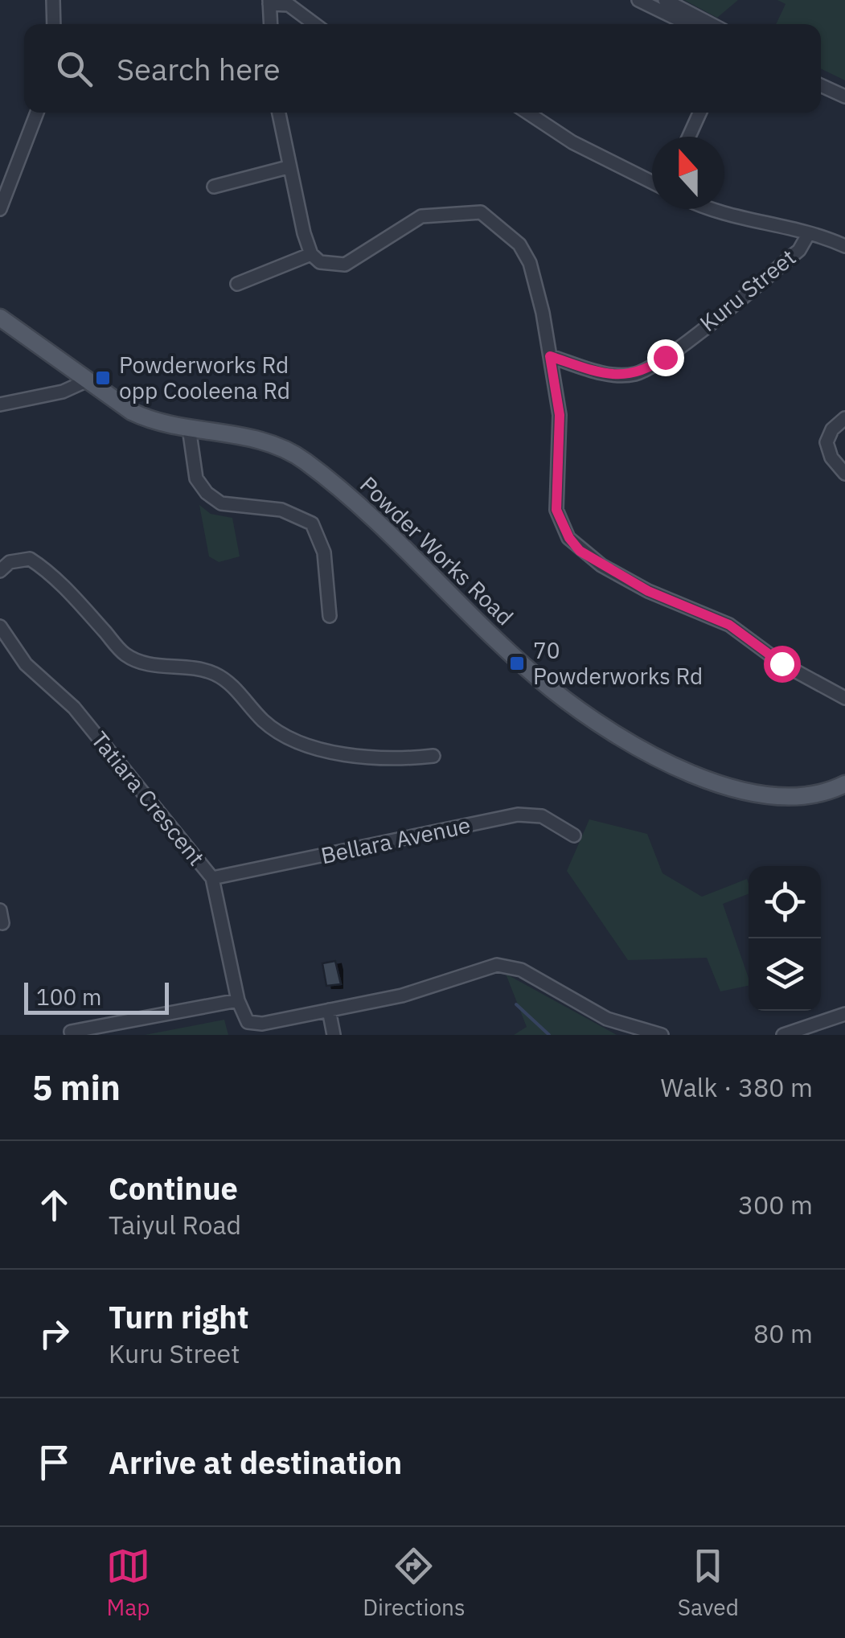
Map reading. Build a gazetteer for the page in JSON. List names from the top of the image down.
{
  "streets": {
    "main road": ["Powder Works Road"],
    "street": ["Kuru Street", "Tatiara Crescent", "Bellara Avenue"]
  },
  "crossings": [
    ["Tatiara Crescent", "Bellara Avenue"]
  ],
  "places": {
    "transit": ["Powderworks Rd opp Cooleena Rd", "70 Powderworks Rd"]
  },
  "scale_bar": "100 m",
  "north": "top",
  "page": {
    "search": "Search here",
    "scale": "100 m",
    "heading": ["5 min", "Walk · 380 m"],
    "list": [
      ["Continue", "Taiyul Road", "300 m"],
      ["Turn right", "Kuru Street", "80 m"],
      "Arrive at destination"
    ],
    "nav": ["Map", "Directions", "Saved"]
  }
}
